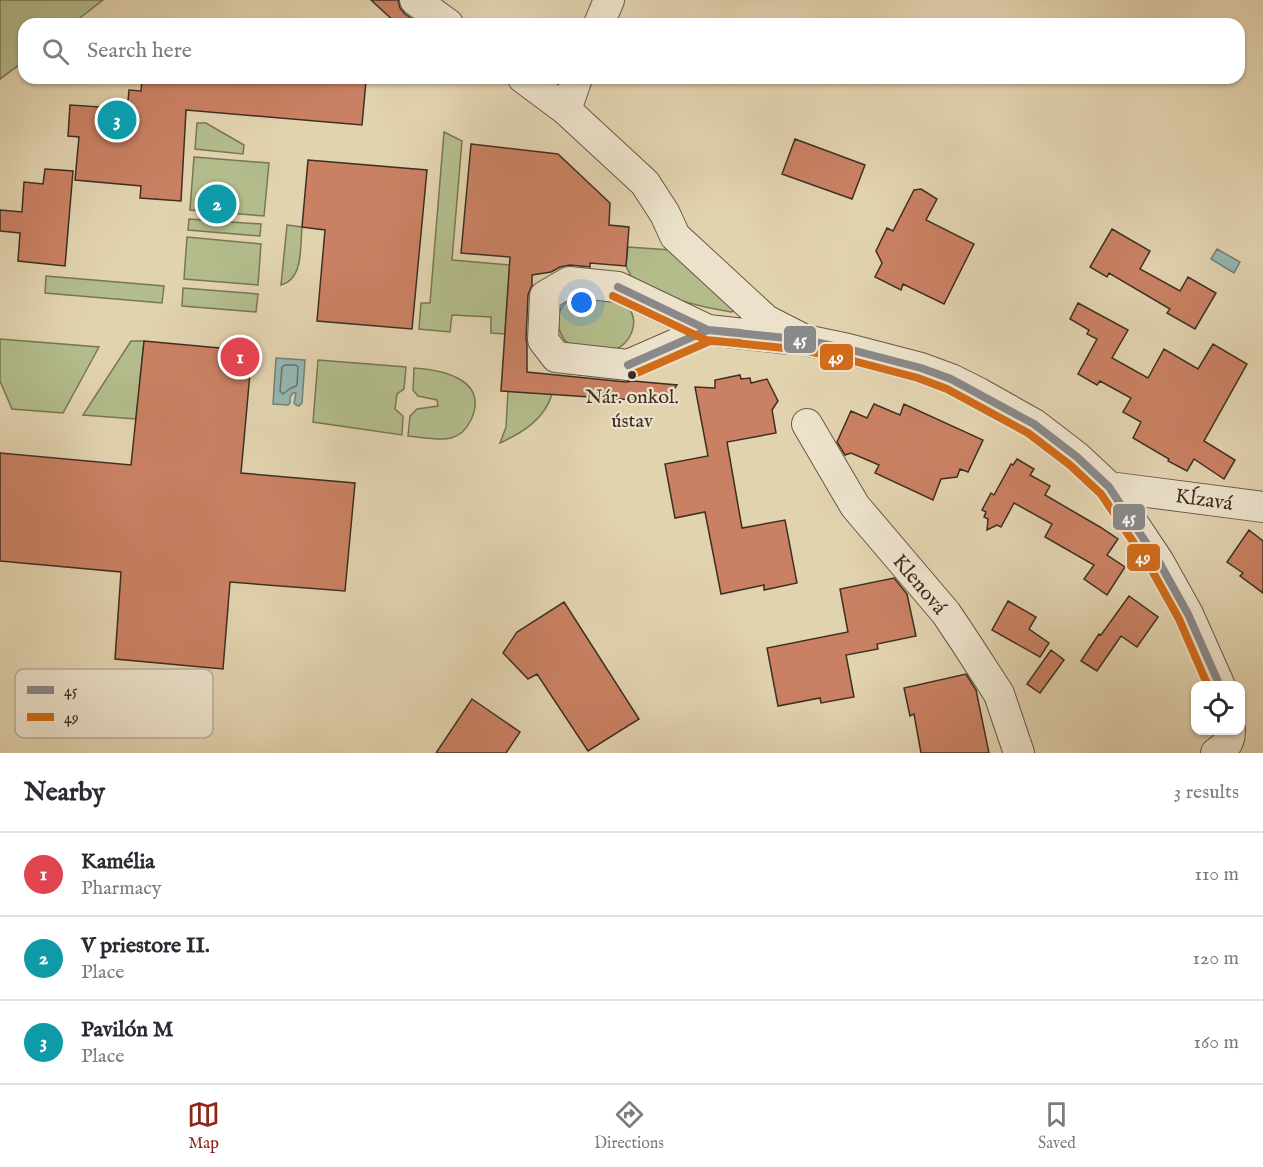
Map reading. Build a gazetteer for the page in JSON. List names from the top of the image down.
{
  "streets": {
    "street": ["Kĺzavá", "Klenová"]
  },
  "places": ["Nár. onkol. ústav"],
  "lines": ["transit line 45", "transit line 49"],
  "legend": ["45", "49"],
  "page": {
    "search": "Search here",
    "pins": ["3", "2", "1"],
    "heading": ["Nearby", "3 results"],
    "list": [
      {
        "mark": "1",
        "name": "Kamélia",
        "note": "Pharmacy",
        "value": "110 m"
      },
      {
        "mark": "2",
        "name": "V priestore II.",
        "note": "Place",
        "value": "120 m"
      },
      {
        "mark": "3",
        "name": "Pavilón M",
        "note": "Place",
        "value": "160 m"
      }
    ],
    "nav": ["Map", "Directions", "Saved"]
  }
}
